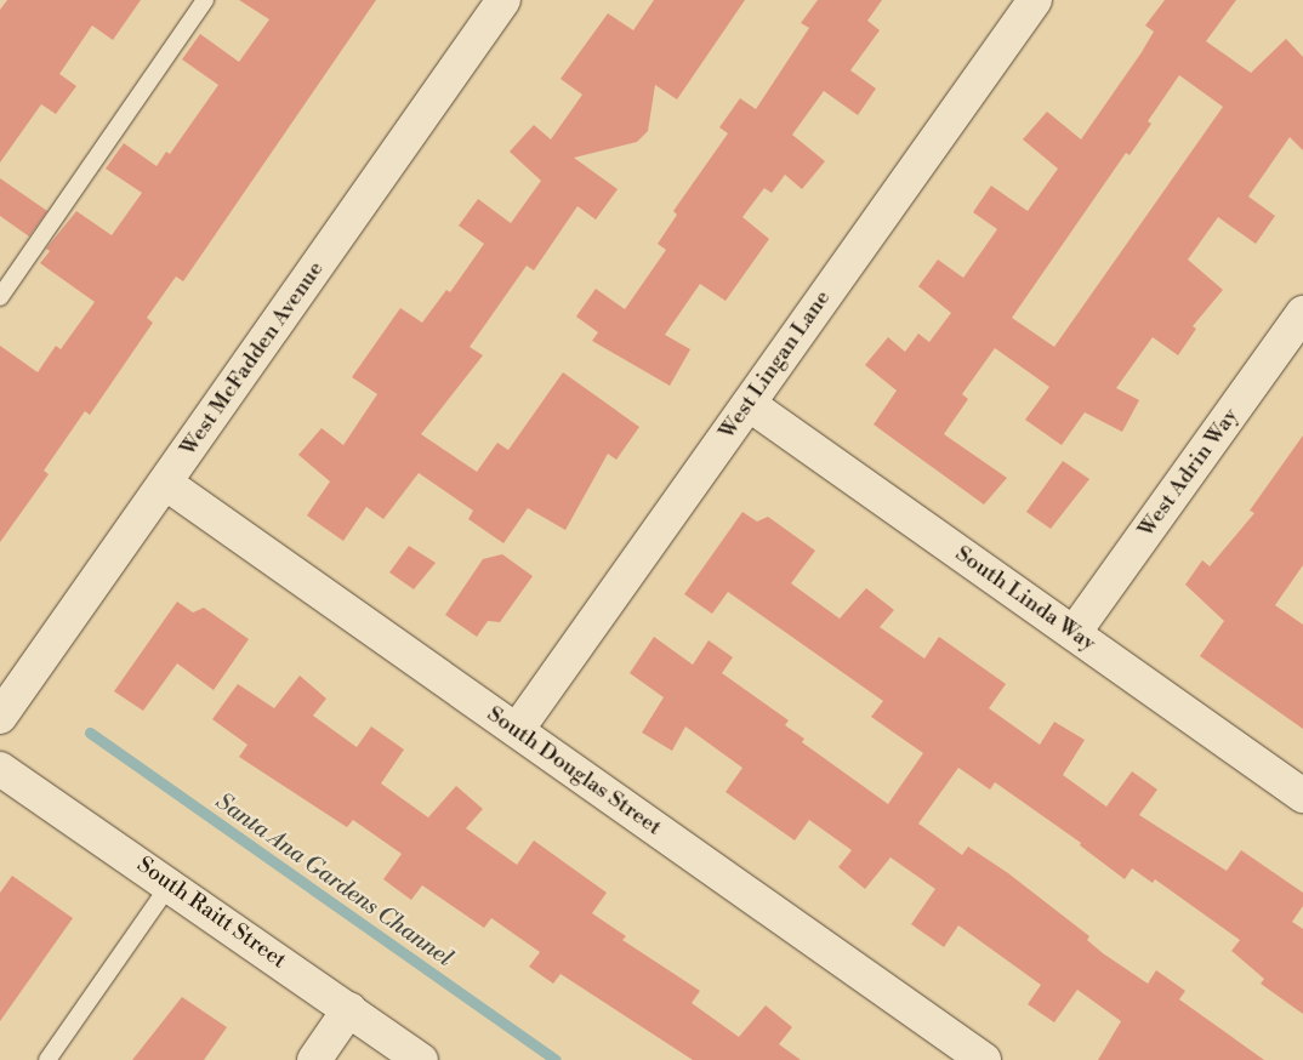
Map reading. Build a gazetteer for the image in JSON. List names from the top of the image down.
{
  "streets": {
    "street": [
      "West McFadden Avenue",
      "West Lingan Lane",
      "West Adrin Way",
      "South Linda Way",
      "South Douglas Street",
      "South Raitt Street"
    ]
  },
  "crossings": [
    ["West McFadden Avenue", "South Douglas Street"],
    ["West Lingan Lane", "South Linda Way"],
    ["West Lingan Lane", "South Douglas Street"],
    ["West Adrin Way", "South Linda Way"]
  ],
  "water": ["Santa Ana Gardens Channel"]
}
